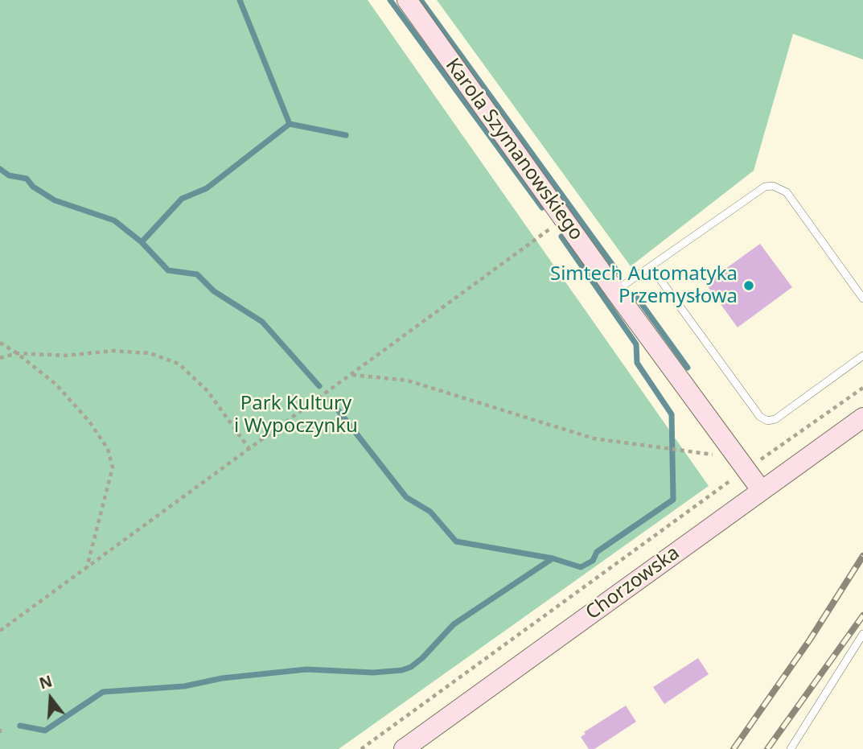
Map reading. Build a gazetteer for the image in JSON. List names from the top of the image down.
{
  "streets": {
    "street": ["Karola Szymanowskiego", "Chorzowska"]
  },
  "crossings": [
    ["Karola Szymanowskiego", "Chorzowska"]
  ],
  "parks": ["Park Kultury i Wypoczynku"],
  "places": ["Simtech Automatyka Przemysłowa"],
  "north": "top"
}
